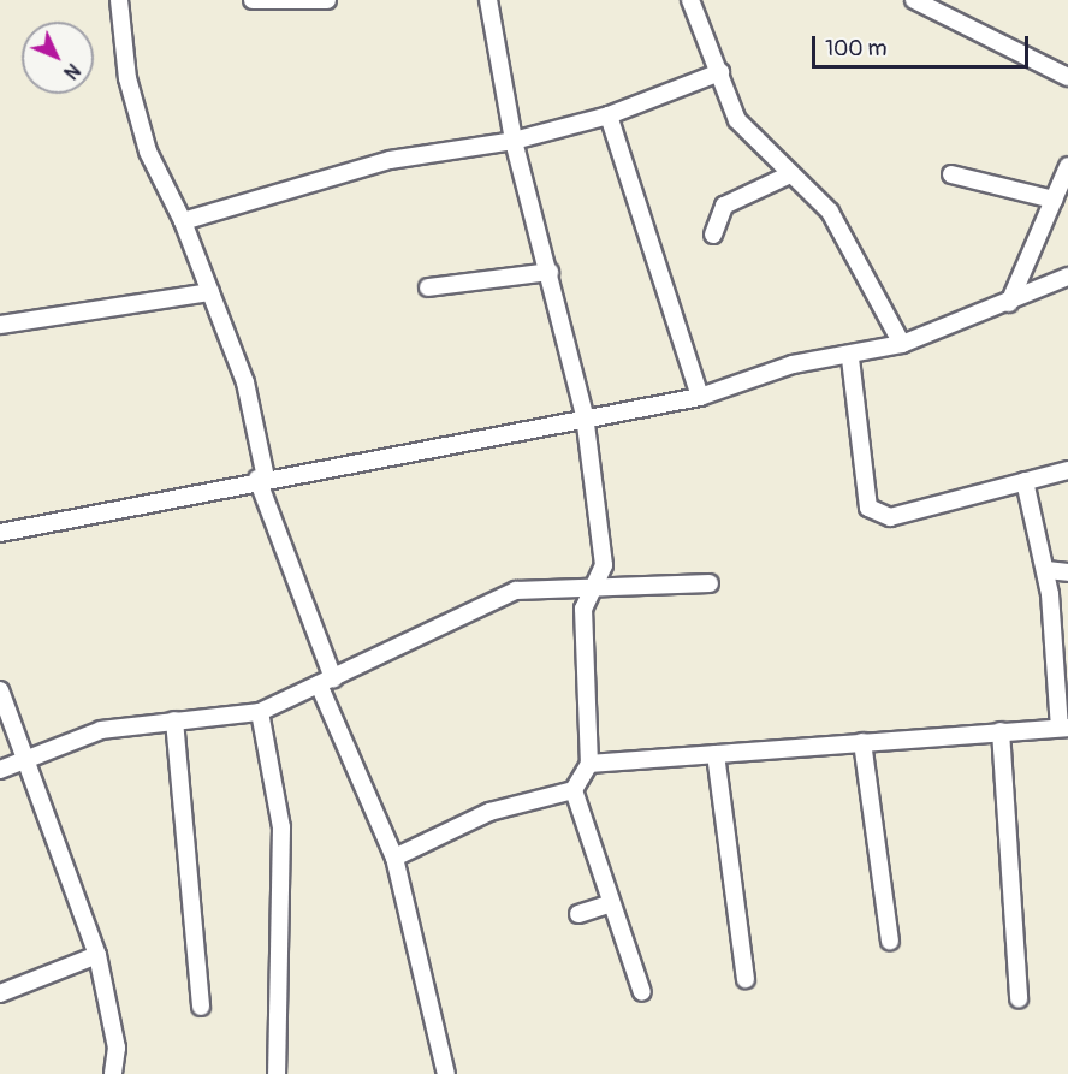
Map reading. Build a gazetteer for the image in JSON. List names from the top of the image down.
{
  "scale_bar": "100 m",
  "north": "bottom right"
}
